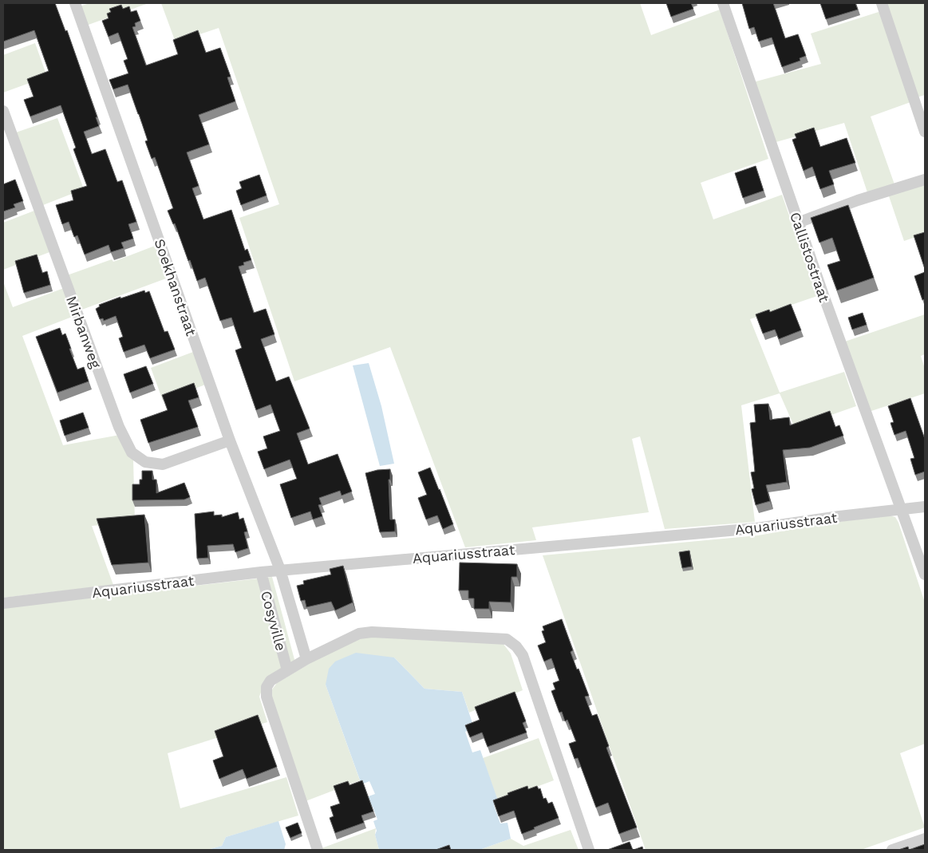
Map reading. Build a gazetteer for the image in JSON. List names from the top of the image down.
{
  "streets": {
    "street": [
      "Callistostraat",
      "Soekhanstraat",
      "Mirbanweg",
      "Aquariusstraat",
      "Cosyville"
    ]
  },
  "crossings": [
    ["Callistostraat", "Aquariusstraat"],
    ["Soekhanstraat", "Mirbanweg"],
    ["Soekhanstraat", "Aquariusstraat"],
    ["Soekhanstraat", "Cosyville"],
    ["Aquariusstraat", "Cosyville"]
  ]
}
